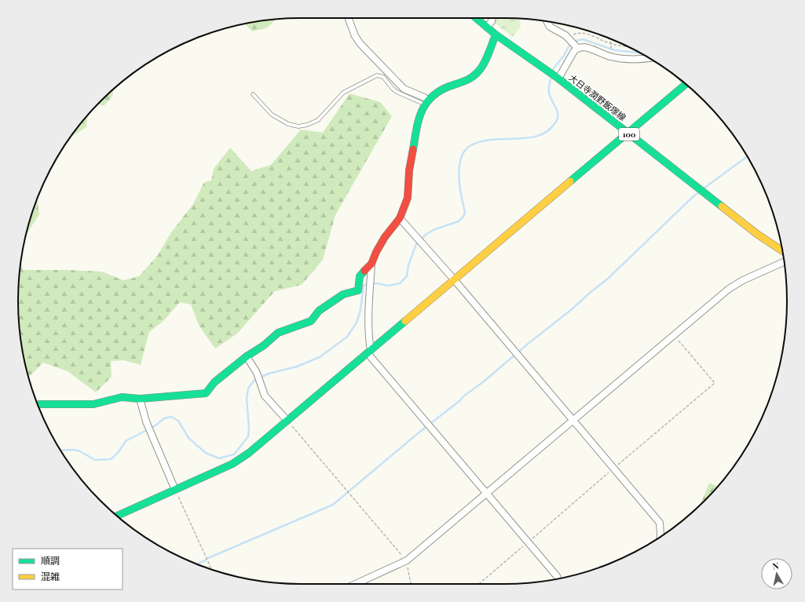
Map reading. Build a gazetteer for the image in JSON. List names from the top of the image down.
{
  "streets": {
    "street": ["大日寺潤野飯塚線", "100"]
  },
  "legend": ["順調", "混雑"],
  "north": "top"
}
